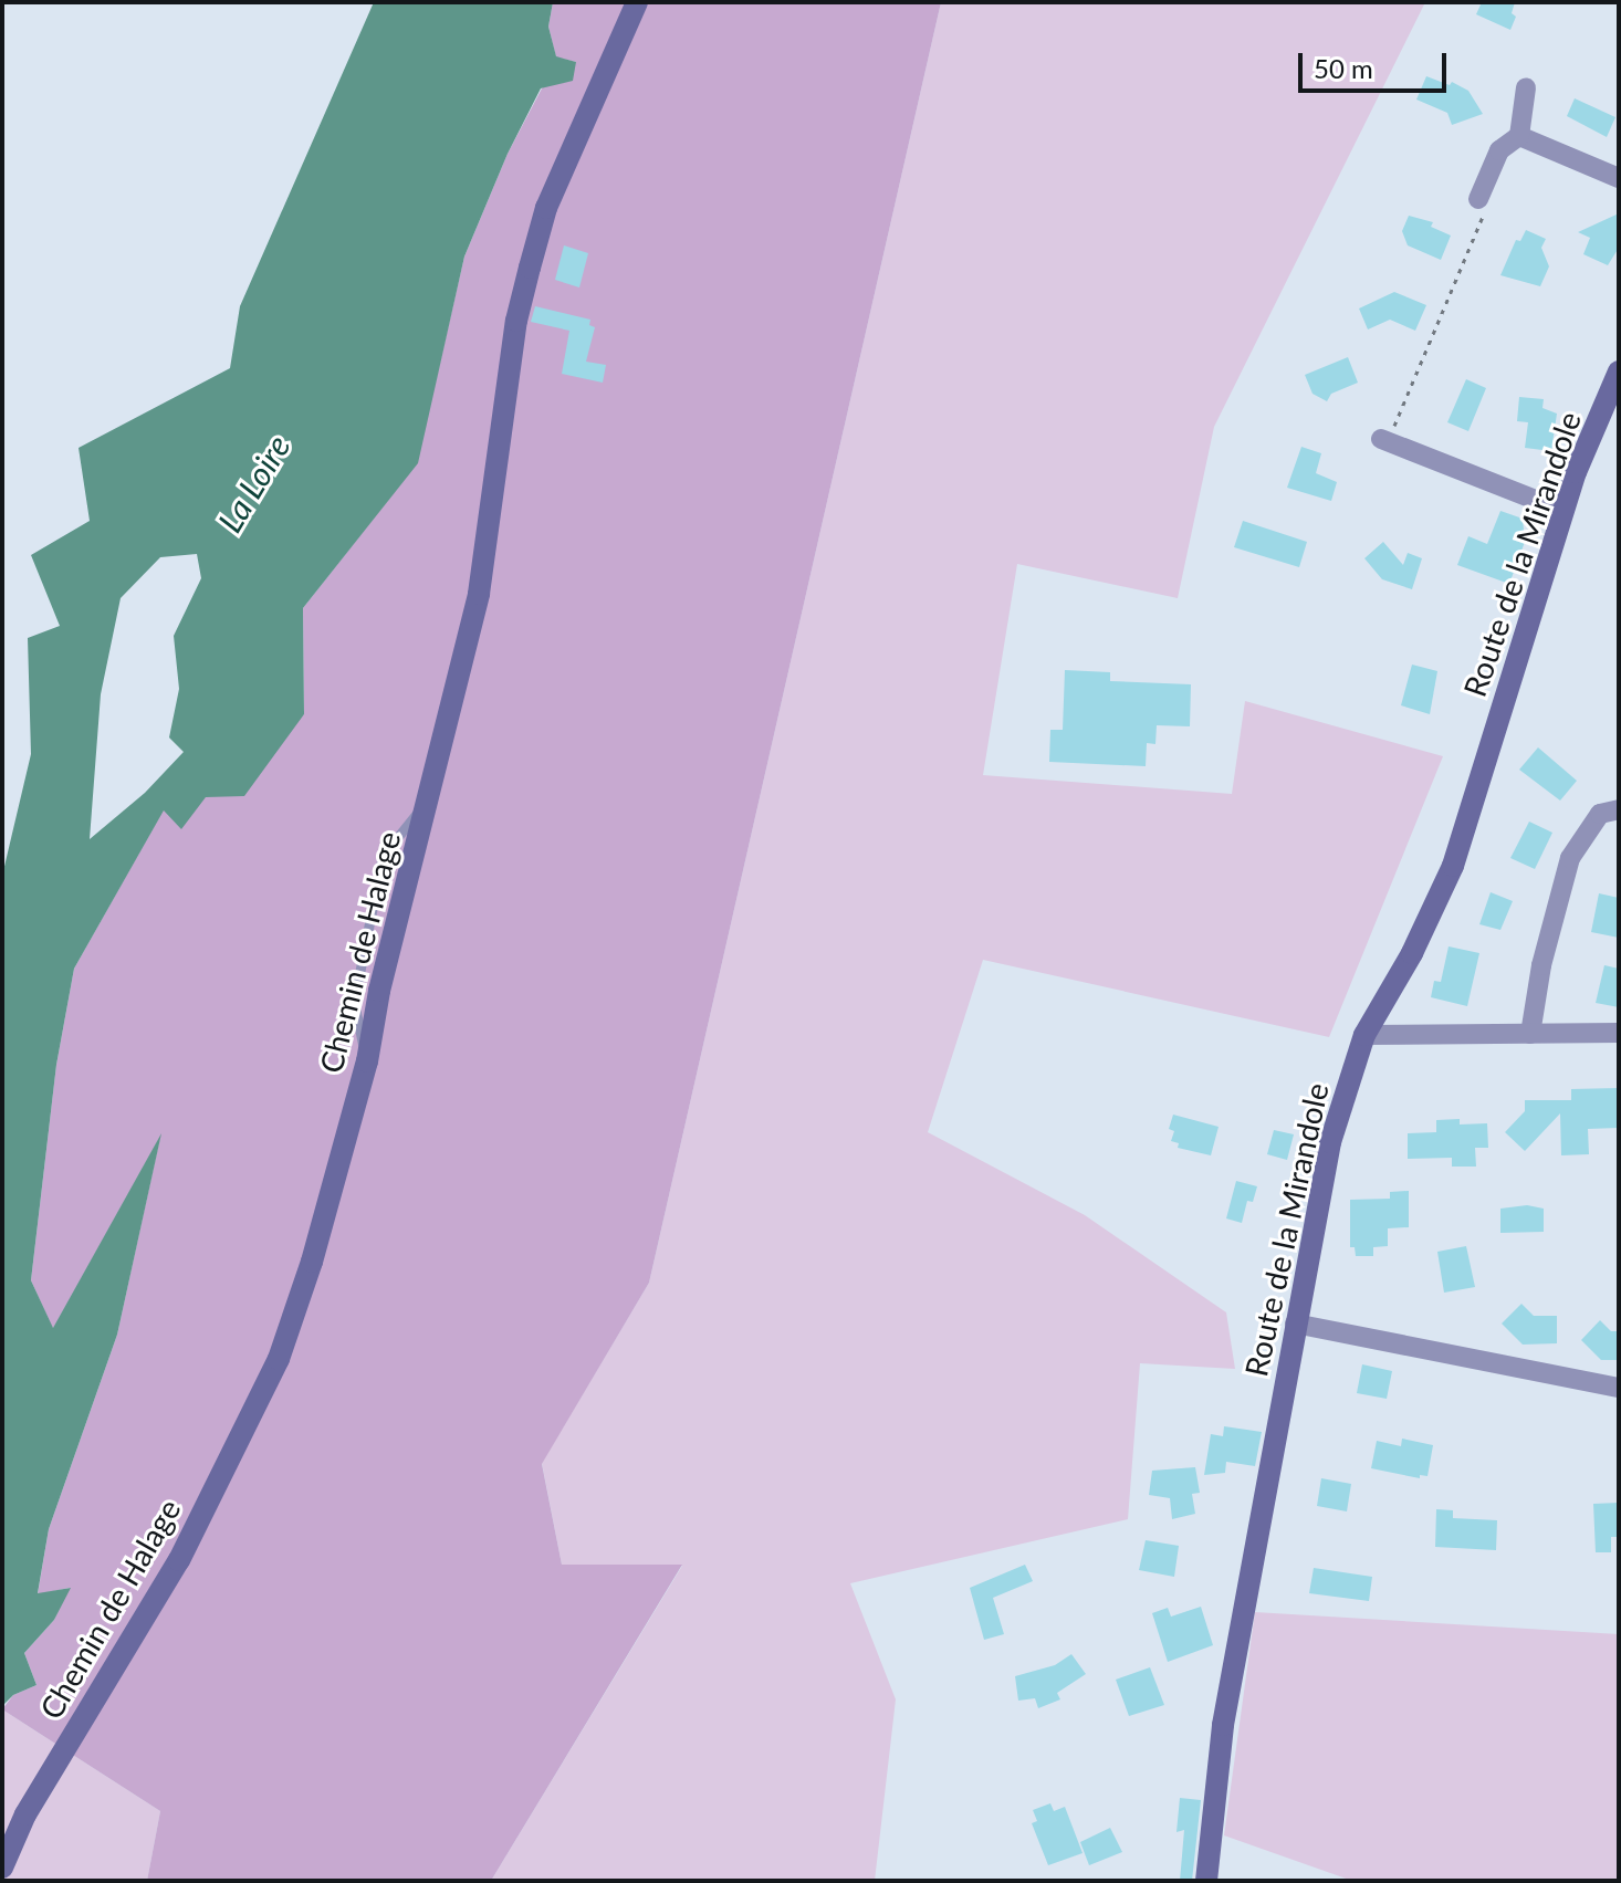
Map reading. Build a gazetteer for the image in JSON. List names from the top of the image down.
{
  "streets": {
    "main road": ["Route de la Mirandole", "Chemin de Halage"]
  },
  "water": ["La Loire"],
  "scale_bar": "50 m"
}
